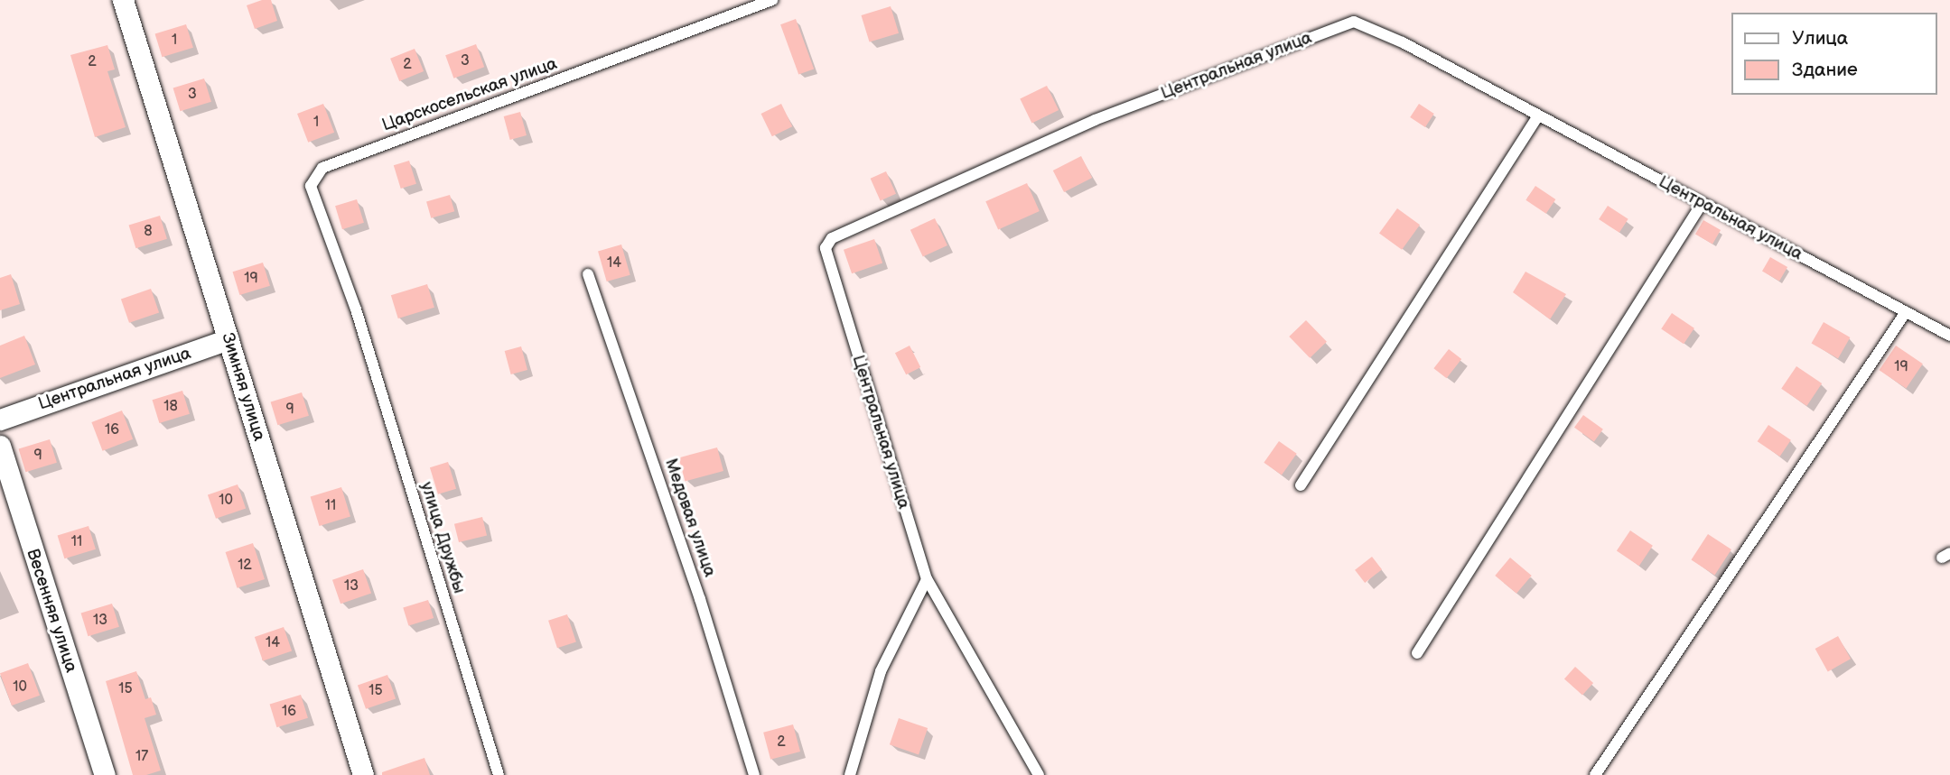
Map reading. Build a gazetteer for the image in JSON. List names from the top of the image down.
{
  "streets": {
    "street": ["Центральная улица", "Зимняя улица", "Весенняя улица"],
    "lane": ["Царскосельская улица", "Медовая улица", "улица Дружбы"]
  },
  "crossings": [
    ["Центральная улица", "Зимняя улица"],
    ["Царскосельская улица", "улица Дружбы"]
  ],
  "house_numbers": [
    "1",
    "3",
    "2",
    "2",
    "3",
    "1",
    "8",
    "14",
    "19",
    "19",
    "18",
    "9",
    "16",
    "9",
    "10",
    "11",
    "11",
    "12",
    "13",
    "13",
    "14",
    "10",
    "15",
    "15",
    "16",
    "2",
    "17"
  ],
  "legend": ["Улица", "Здание"]
}
